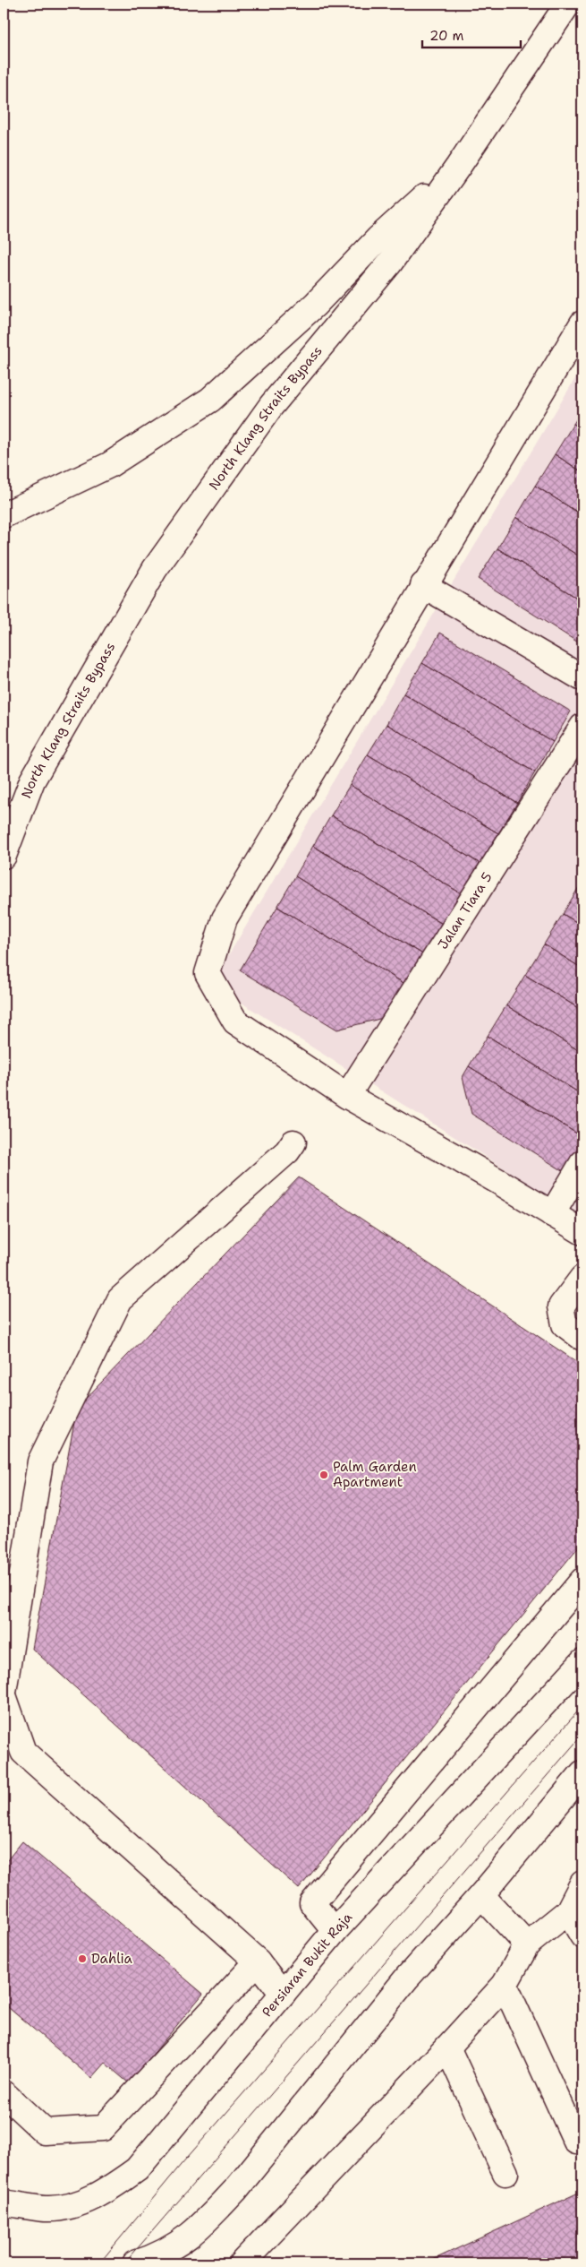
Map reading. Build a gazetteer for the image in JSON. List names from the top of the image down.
{
  "streets": {
    "main road": ["North Klang Straits Bypass", "Jalan Tiara 5", "Persiaran Bukit Raja"]
  },
  "places": ["Palm Garden Apartment", "Dahlia"],
  "scale_bar": "20 m"
}
